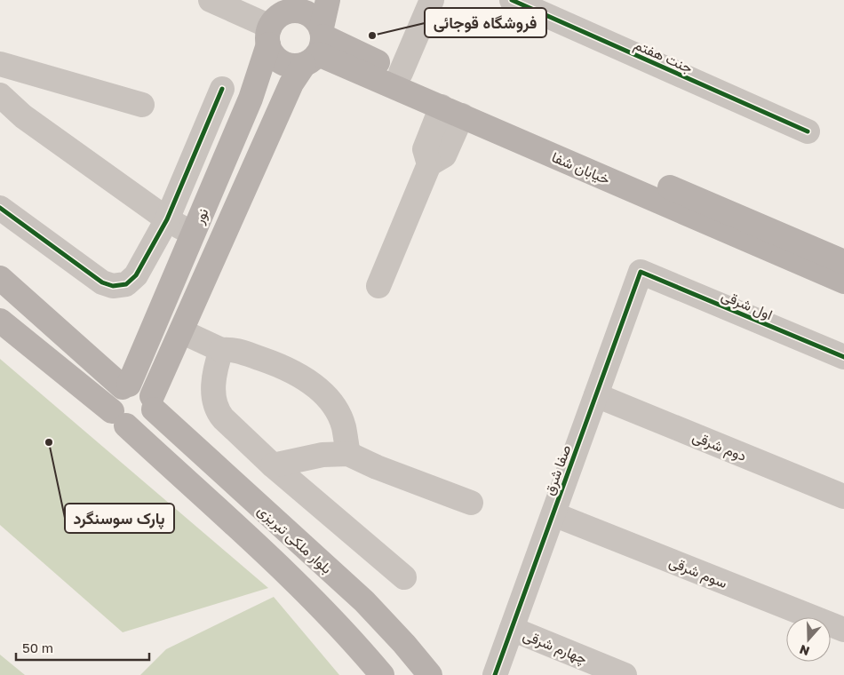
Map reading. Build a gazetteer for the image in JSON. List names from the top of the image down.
{
  "streets": {
    "main road": ["خیابان شفا", "نور", "بلوار ملکى تبریزى"],
    "street": [
      "جنت هفتم",
      "اول شرقی",
      "دوم شرقی",
      "صفا شرق",
      "سوم شرقی",
      "چهارم شرقی"
    ]
  },
  "crossings": [
    ["خیابان شفا", "نور"],
    ["نور", "بلوار ملکى تبریزى"],
    ["اول شرقی", "صفا شرق"],
    ["دوم شرقی", "صفا شرق"],
    ["صفا شرق", "سوم شرقی"],
    ["صفا شرق", "چهارم شرقی"]
  ],
  "places": ["فروشگاه قوجائی", "پارک سوسنگرد"],
  "scale_bar": "50 m",
  "north": "bottom"
}
